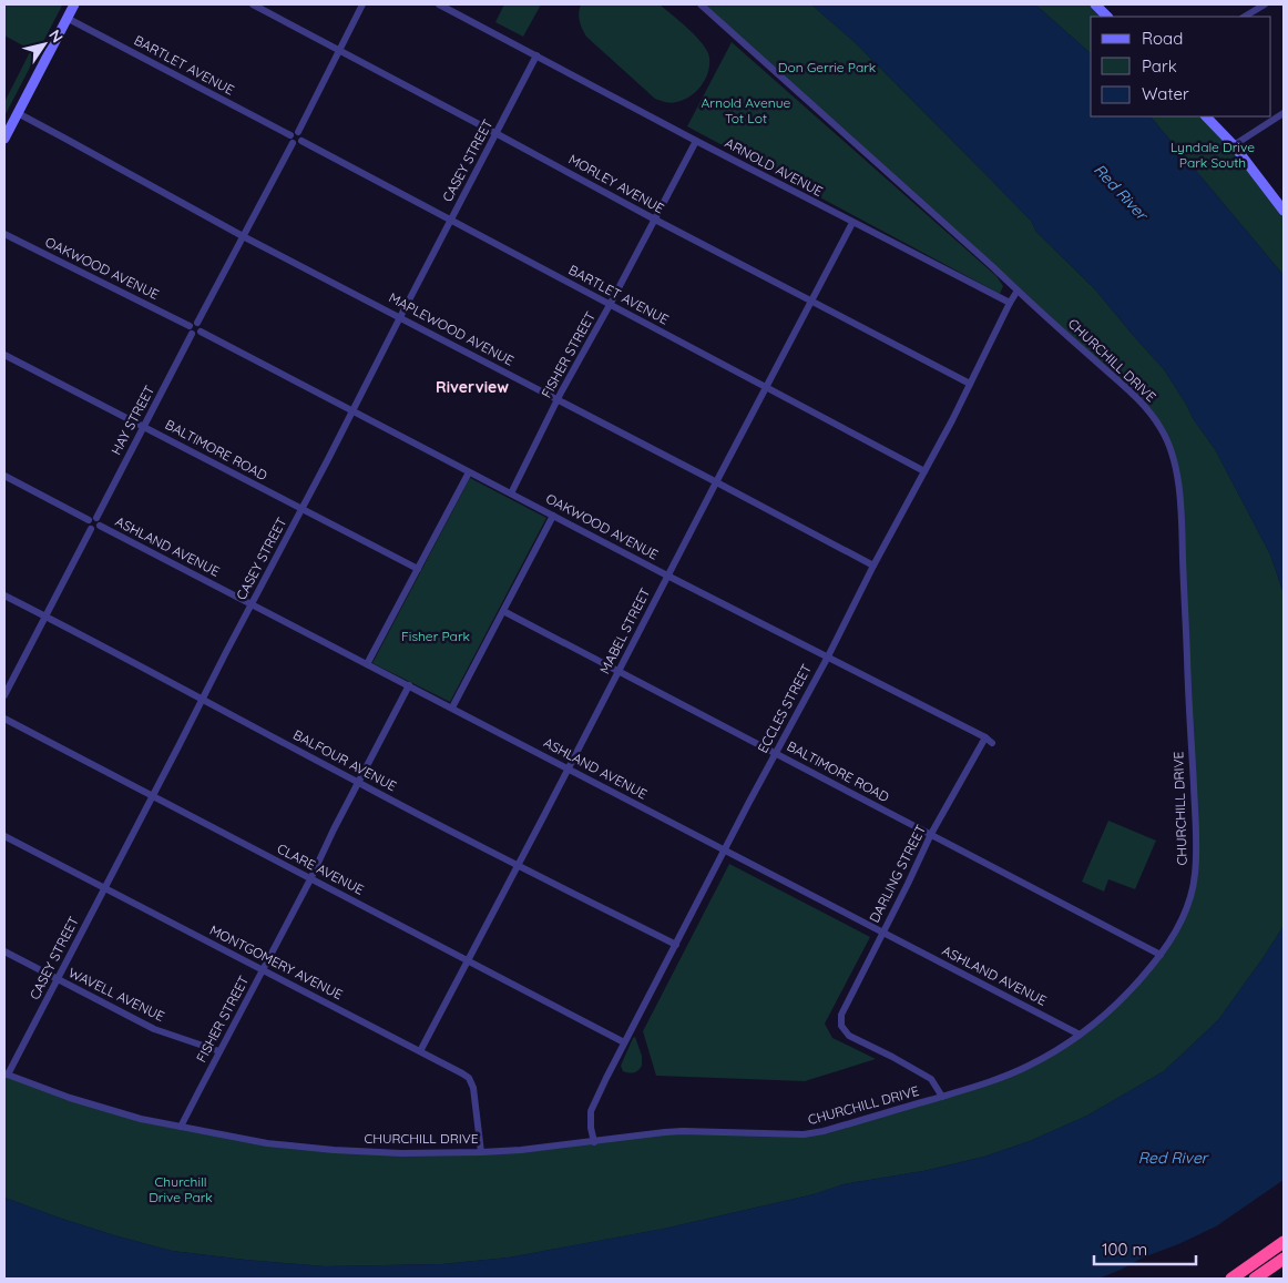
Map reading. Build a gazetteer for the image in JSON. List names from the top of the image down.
{
  "streets": {
    "street": [
      "BARTLET AVENUE",
      "CASEY STREET",
      "ARNOLD AVENUE",
      "MORLEY AVENUE",
      "OAKWOOD AVENUE",
      "MAPLEWOOD AVENUE",
      "FISHER STREET",
      "CHURCHILL DRIVE",
      "HAY STREET",
      "BALTIMORE ROAD",
      "ASHLAND AVENUE",
      "MABEL STREET",
      "ECCLES STREET",
      "BALFOUR AVENUE",
      "CLARE AVENUE",
      "DARLING STREET",
      "MONTGOMERY AVENUE",
      "WAVELL AVENUE"
    ]
  },
  "crossings": [
    ["BARTLET AVENUE", "CASEY STREET"],
    ["BARTLET AVENUE", "FISHER STREET"],
    ["BARTLET AVENUE", "MABEL STREET"],
    ["BARTLET AVENUE", "ECCLES STREET"],
    ["CASEY STREET", "ARNOLD AVENUE"],
    ["CASEY STREET", "MORLEY AVENUE"],
    ["CASEY STREET", "OAKWOOD AVENUE"],
    ["CASEY STREET", "MAPLEWOOD AVENUE"],
    ["CASEY STREET", "CHURCHILL DRIVE"],
    ["CASEY STREET", "BALTIMORE ROAD"],
    ["CASEY STREET", "ASHLAND AVENUE"],
    ["CASEY STREET", "BALFOUR AVENUE"],
    ["CASEY STREET", "CLARE AVENUE"],
    ["CASEY STREET", "MONTGOMERY AVENUE"],
    ["CASEY STREET", "WAVELL AVENUE"],
    ["ARNOLD AVENUE", "FISHER STREET"],
    ["ARNOLD AVENUE", "MABEL STREET"],
    ["ARNOLD AVENUE", "ECCLES STREET"],
    ["MORLEY AVENUE", "FISHER STREET"],
    ["MORLEY AVENUE", "MABEL STREET"],
    ["MORLEY AVENUE", "ECCLES STREET"],
    ["OAKWOOD AVENUE", "FISHER STREET"],
    ["OAKWOOD AVENUE", "HAY STREET"],
    ["OAKWOOD AVENUE", "MABEL STREET"],
    ["OAKWOOD AVENUE", "ECCLES STREET"],
    ["OAKWOOD AVENUE", "DARLING STREET"],
    ["MAPLEWOOD AVENUE", "FISHER STREET"],
    ["MAPLEWOOD AVENUE", "MABEL STREET"],
    ["MAPLEWOOD AVENUE", "ECCLES STREET"],
    ["FISHER STREET", "CHURCHILL DRIVE"],
    ["FISHER STREET", "ASHLAND AVENUE"],
    ["FISHER STREET", "BALFOUR AVENUE"],
    ["FISHER STREET", "CLARE AVENUE"],
    ["FISHER STREET", "MONTGOMERY AVENUE"],
    ["FISHER STREET", "WAVELL AVENUE"],
    ["CHURCHILL DRIVE", "BALTIMORE ROAD"],
    ["CHURCHILL DRIVE", "ASHLAND AVENUE"],
    ["CHURCHILL DRIVE", "ECCLES STREET"],
    ["CHURCHILL DRIVE", "DARLING STREET"],
    ["CHURCHILL DRIVE", "MONTGOMERY AVENUE"],
    ["HAY STREET", "BALTIMORE ROAD"],
    ["HAY STREET", "ASHLAND AVENUE"],
    ["BALTIMORE ROAD", "MABEL STREET"],
    ["BALTIMORE ROAD", "ECCLES STREET"],
    ["BALTIMORE ROAD", "DARLING STREET"],
    ["ASHLAND AVENUE", "MABEL STREET"],
    ["ASHLAND AVENUE", "ECCLES STREET"],
    ["ASHLAND AVENUE", "DARLING STREET"],
    ["MABEL STREET", "BALFOUR AVENUE"],
    ["MABEL STREET", "CLARE AVENUE"],
    ["MABEL STREET", "MONTGOMERY AVENUE"],
    ["ECCLES STREET", "BALFOUR AVENUE"],
    ["ECCLES STREET", "CLARE AVENUE"]
  ],
  "districts": ["Riverview"],
  "water": ["Red River"],
  "parks": [
    "Don Gerrie Park",
    "Arnold Avenue Tot Lot",
    "Lyndale Drive Park South",
    "Fisher Park",
    "Churchill Drive Park"
  ],
  "legend": ["Road", "Park", "Water"],
  "scale_bar": "100 m",
  "north": "top right"
}
